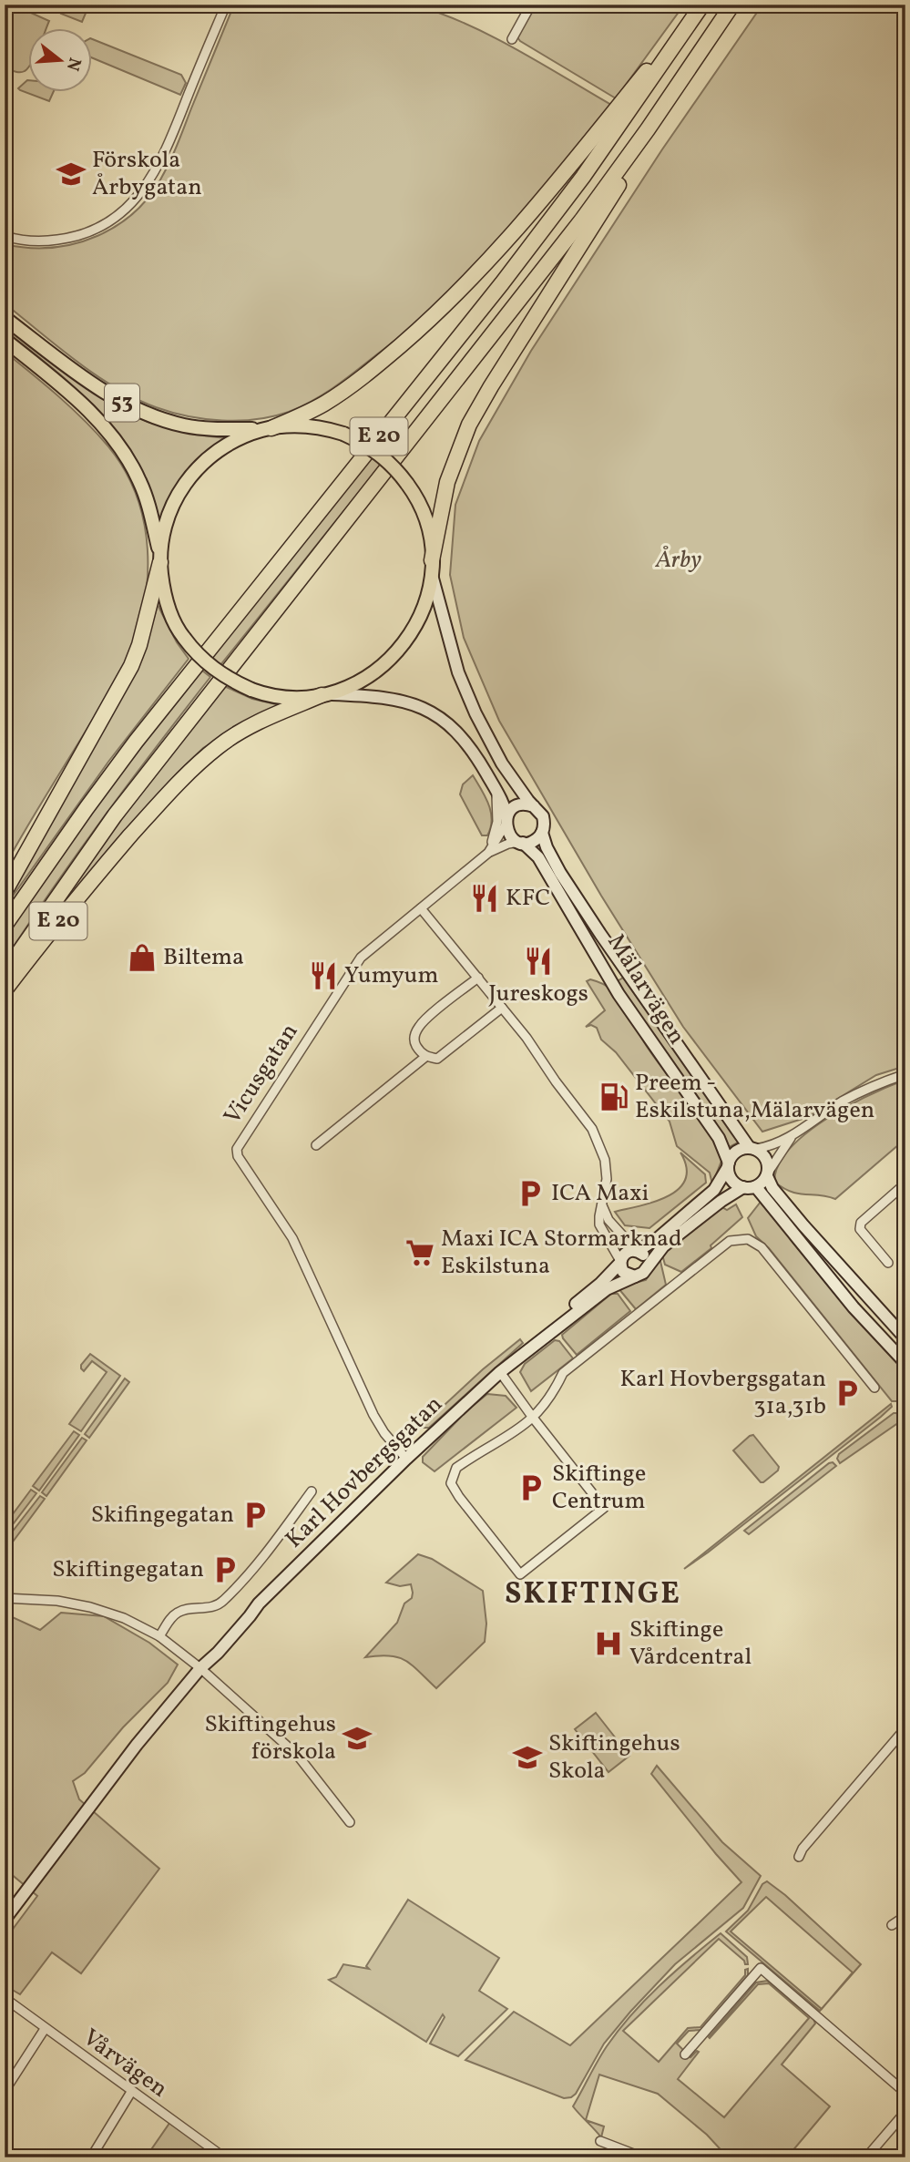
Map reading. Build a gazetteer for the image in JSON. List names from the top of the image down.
{
  "streets": {
    "highway": ["E 20"],
    "main road": ["53", "Mälarvägen", "Karl Hovbergsgatan"],
    "street": ["Vicusgatan", "Vårvägen"]
  },
  "crossings": [
    ["53", "E 20"],
    ["Mälarvägen", "Vicusgatan"],
    ["Vicusgatan", "Karl Hovbergsgatan"]
  ],
  "districts": ["SKIFTINGE"],
  "parks": ["Årby"],
  "places": {
    "school or university": ["Förskola Årbygatan", "Skiftingehus förskola", "Skiftingehus Skola"],
    "restaurant": ["KFC", "Jureskogs", "Yumyum"],
    "shop": ["Biltema"],
    "fuel station": ["Preem - Eskilstuna,Mälarvägen"],
    "parking": [
      "ICA Maxi",
      "Karl Hovbergsgatan 31a,31b",
      "Skiftinge Centrum",
      "Skifingegatan",
      "Skiftingegatan"
    ],
    "supermarket": ["Maxi ICA Stormarknad Eskilstuna"],
    "hospital": ["Skiftinge Vårdcentral"]
  },
  "north": "right"
}
